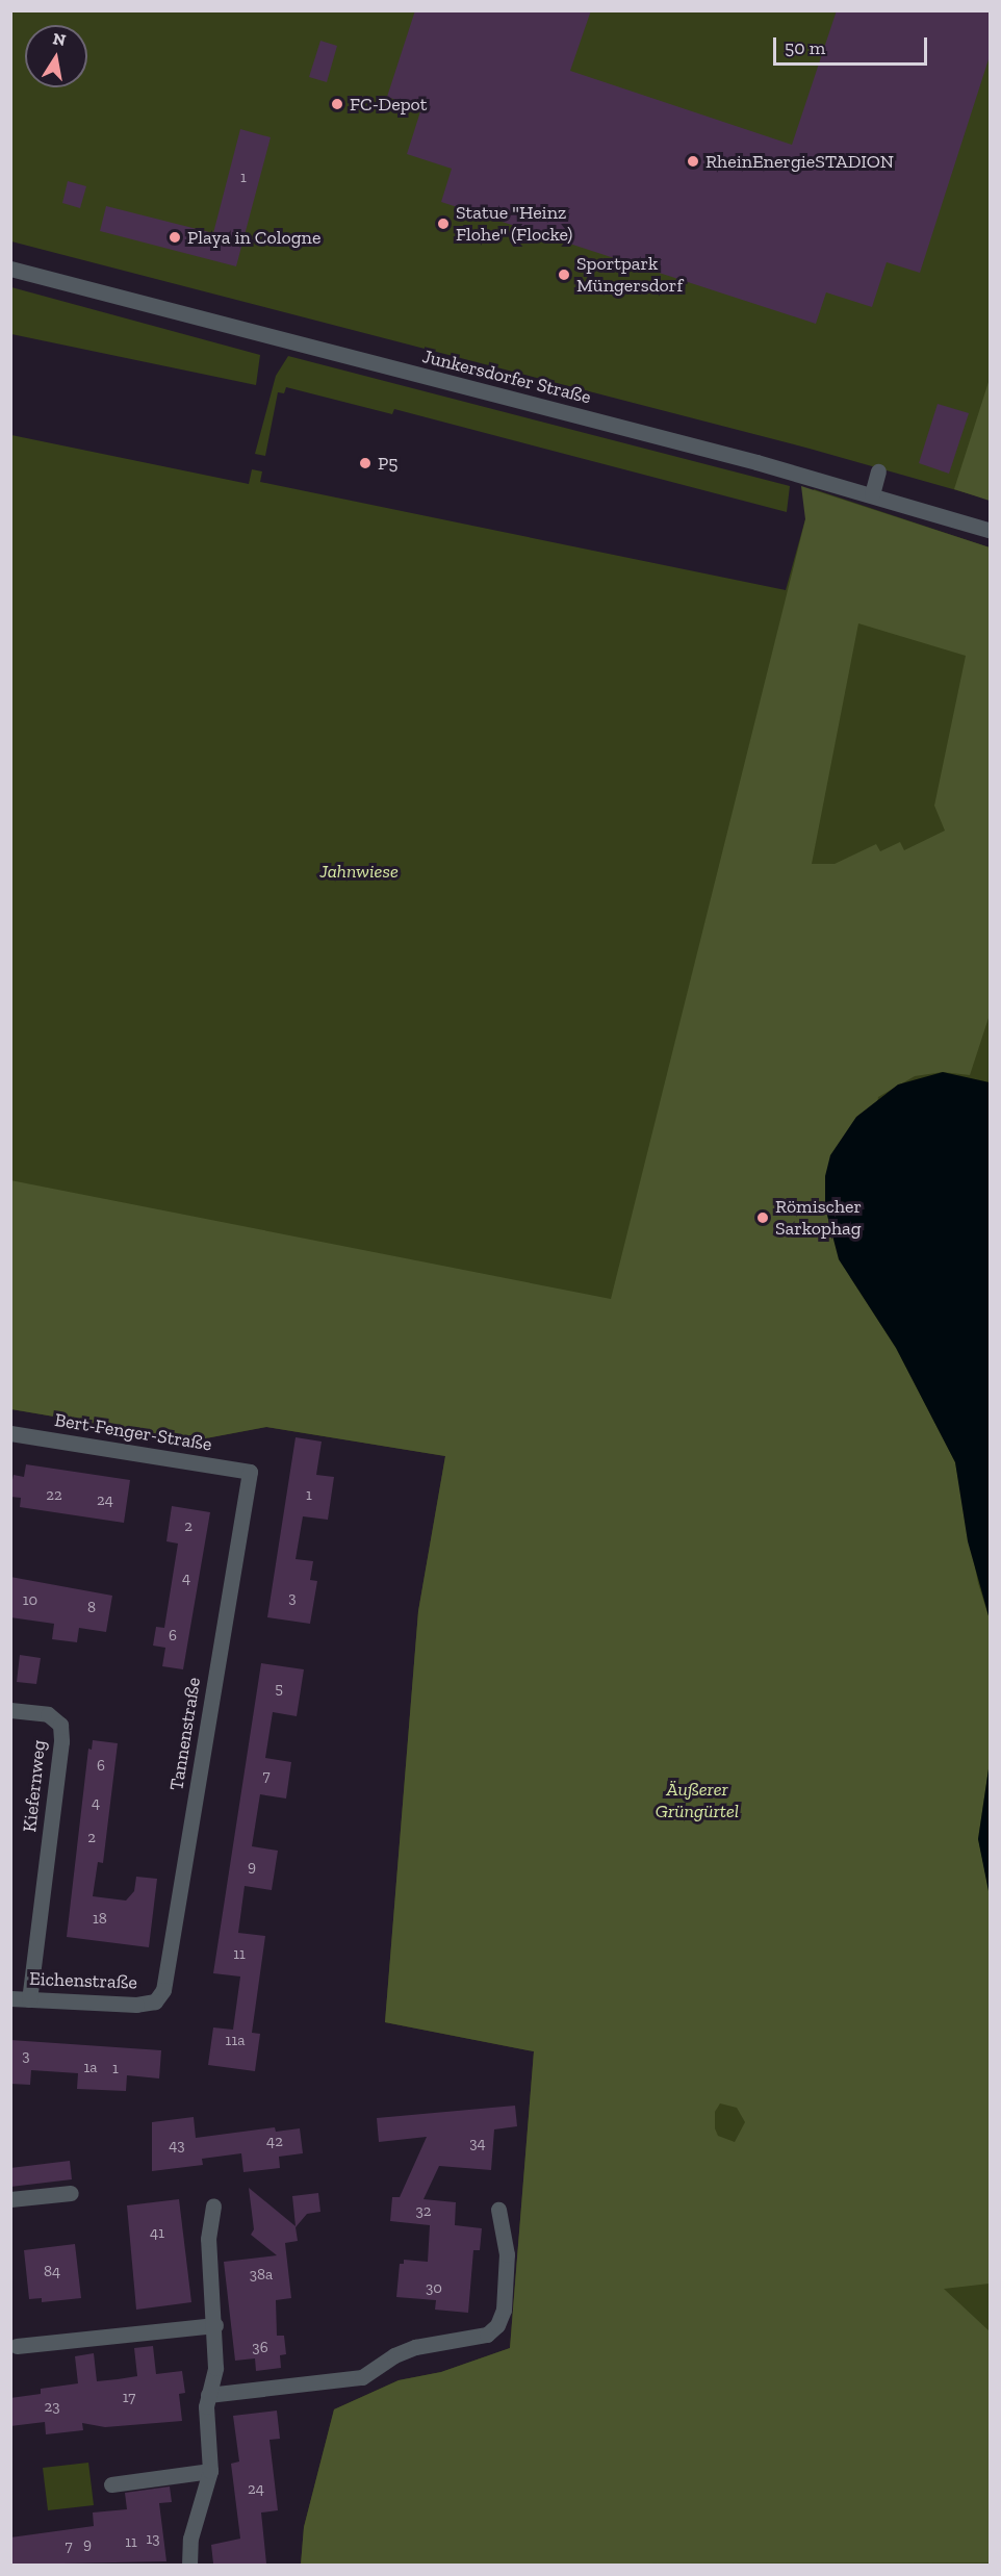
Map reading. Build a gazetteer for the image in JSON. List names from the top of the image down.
{
  "streets": {
    "street": [
      "Junkersdorfer Straße",
      "Bert-Fenger-Straße",
      "Tannenstraße",
      "Kiefernweg",
      "Eichenstraße"
    ]
  },
  "crossings": [
    ["Bert-Fenger-Straße", "Tannenstraße"],
    ["Tannenstraße", "Eichenstraße"],
    ["Kiefernweg", "Eichenstraße"]
  ],
  "parks": ["Jahnwiese", "Äußerer Grüngürtel"],
  "places": [
    "FC-Depot",
    "RheinEnergieSTADION",
    "Statue \"Heinz Flohe\" (Flocke)",
    "Playa in Cologne",
    "Sportpark Müngersdorf",
    "P5",
    "Römischer Sarkophag"
  ],
  "house_numbers": [
    "1",
    "22",
    "1",
    "24",
    "2",
    "4",
    "3",
    "10",
    "8",
    "6",
    "5",
    "6",
    "7",
    "4",
    "2",
    "9",
    "18",
    "11",
    "11a",
    "3",
    "1a",
    "1",
    "42",
    "34",
    "43",
    "32",
    "41",
    "84",
    "38a",
    "30",
    "36",
    "17",
    "23",
    "24",
    "13",
    "11",
    "9",
    "7"
  ],
  "scale_bar": "50 m",
  "north": "top"
}
